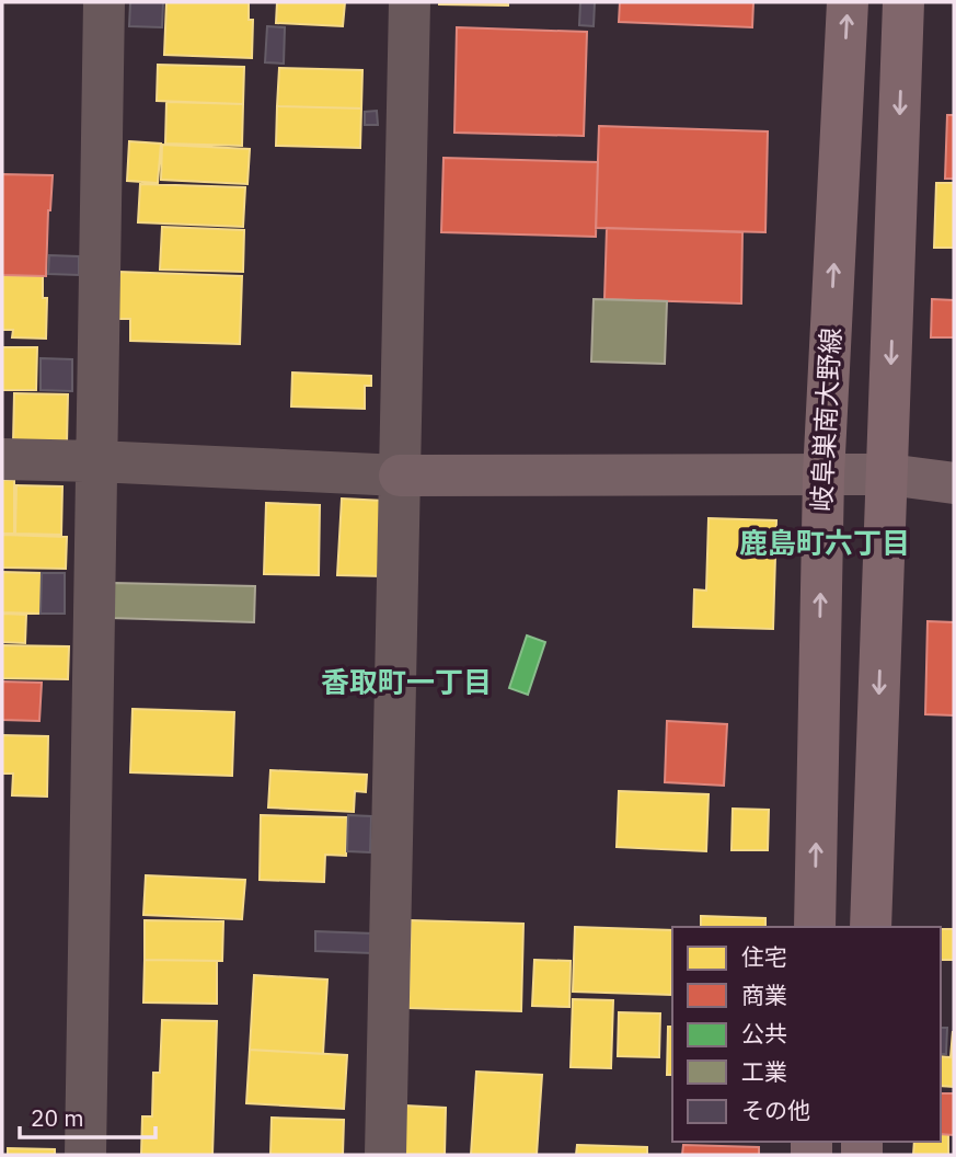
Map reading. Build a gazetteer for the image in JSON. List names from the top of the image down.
{
  "streets": {
    "main road": ["岐阜巣南大野線"]
  },
  "districts": ["鹿島町六丁目", "香取町一丁目"],
  "legend": [
    "住宅",
    "商業",
    "公共",
    "工業",
    "その他"
  ],
  "scale_bar": "20 m"
}
